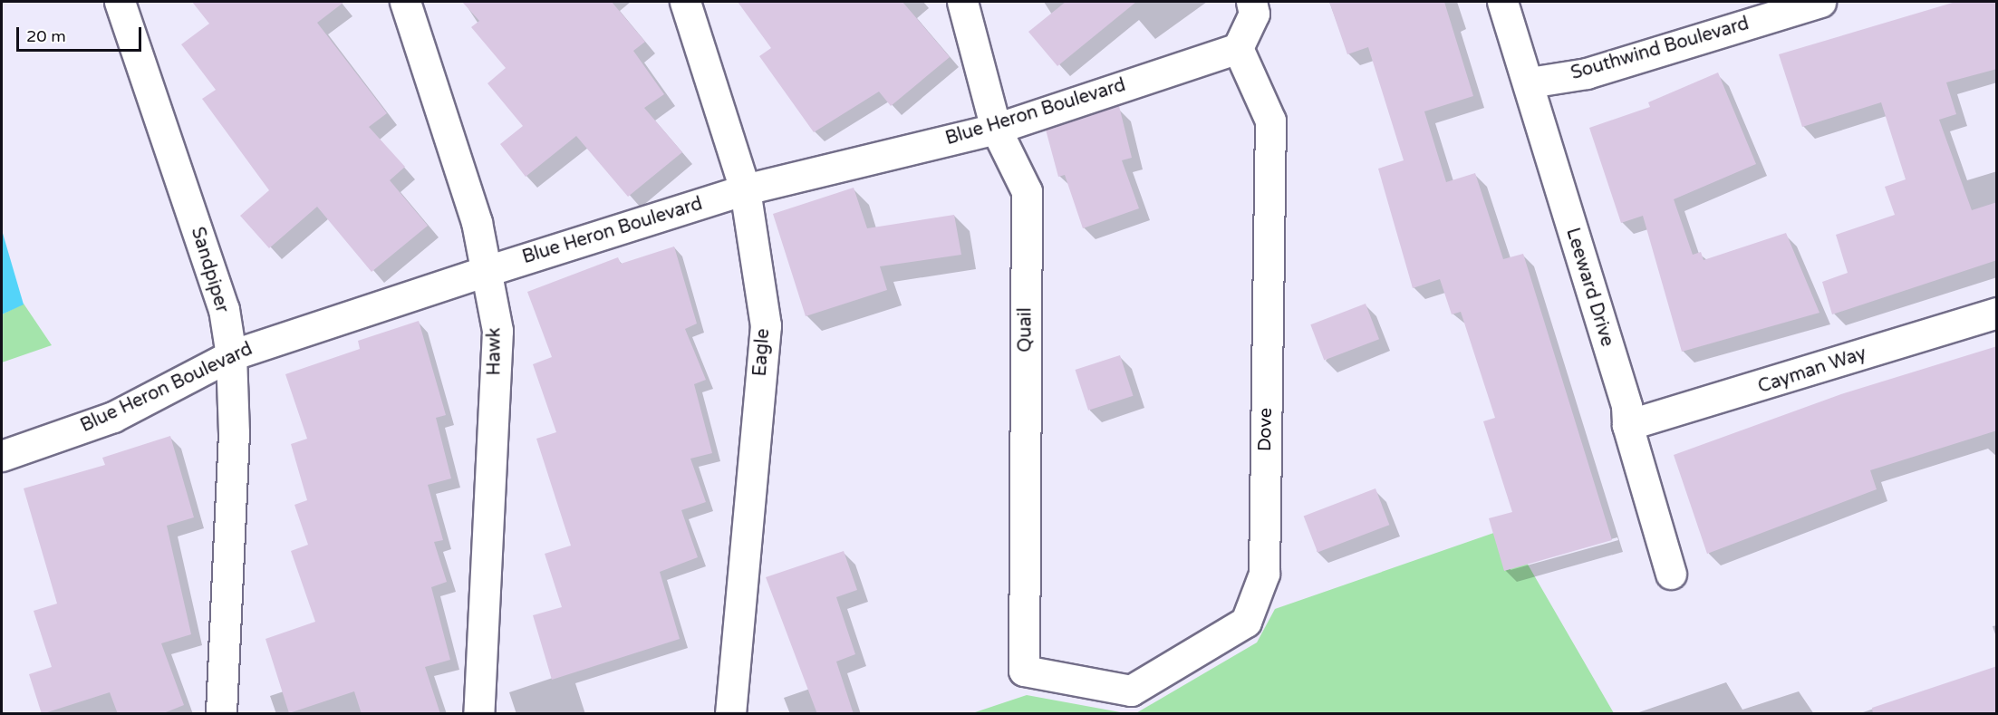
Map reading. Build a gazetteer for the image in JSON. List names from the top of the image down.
{
  "streets": {
    "street": [
      "Southwind Boulevard",
      "Blue Heron Boulevard",
      "Sandpiper",
      "Leeward Drive",
      "Quail",
      "Hawk",
      "Eagle",
      "Cayman Way",
      "Dove"
    ]
  },
  "crossings": [
    ["Southwind Boulevard", "Leeward Drive"],
    ["Blue Heron Boulevard", "Sandpiper"],
    ["Blue Heron Boulevard", "Quail"],
    ["Blue Heron Boulevard", "Hawk"],
    ["Blue Heron Boulevard", "Eagle"],
    ["Blue Heron Boulevard", "Dove"],
    ["Leeward Drive", "Cayman Way"],
    ["Quail", "Dove"]
  ],
  "scale_bar": "20 m"
}
